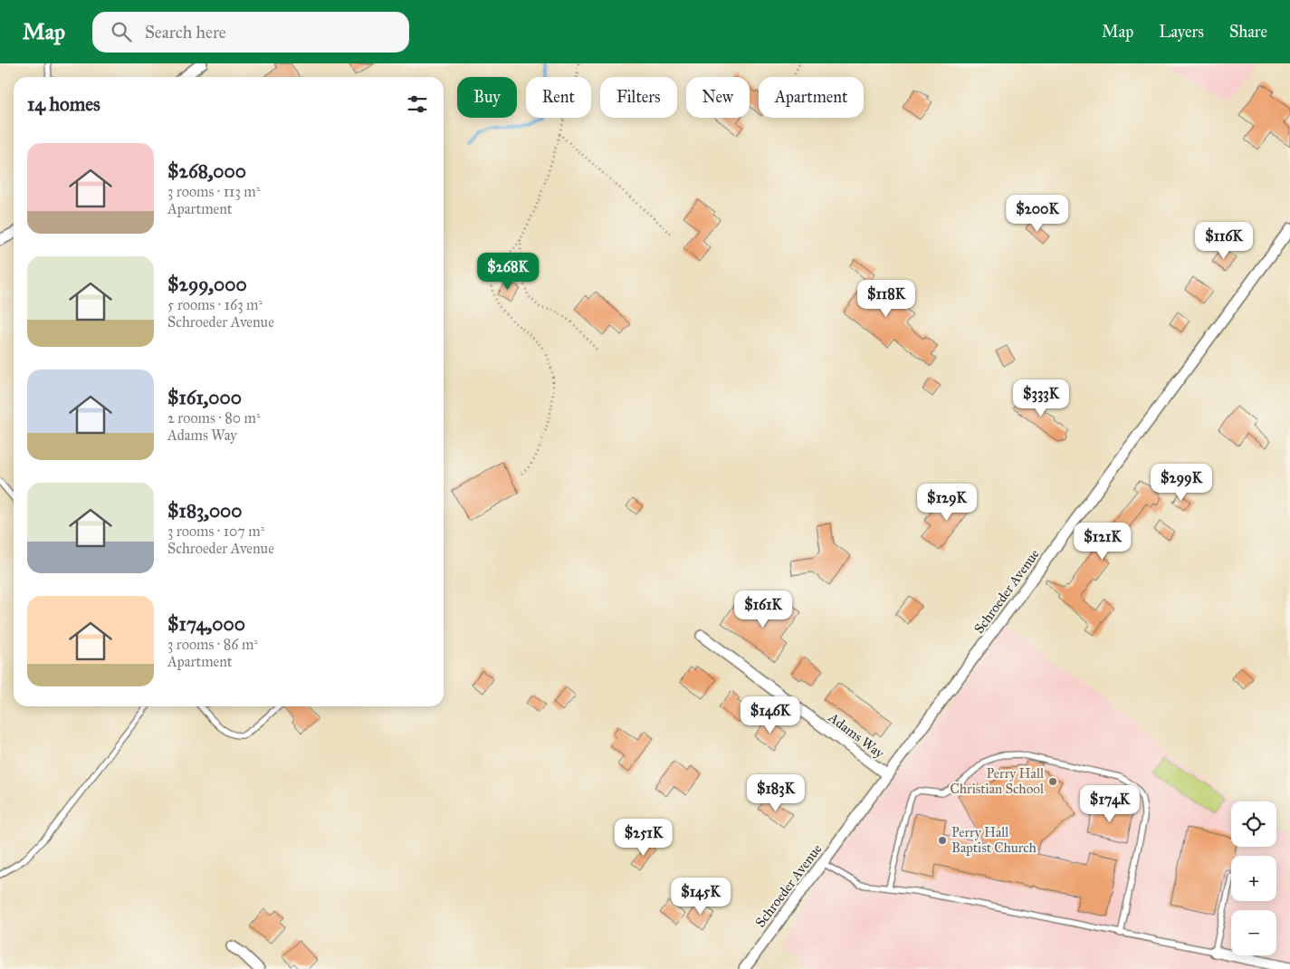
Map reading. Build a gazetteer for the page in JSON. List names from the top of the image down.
{
  "streets": {
    "street": ["Schroeder Avenue", "Adams Way"]
  },
  "crossings": [
    ["Schroeder Avenue", "Adams Way"]
  ],
  "places": ["Perry Hall Christian School", "Perry Hall Baptist Church"],
  "page": {
    "header": "Map",
    "search": "Search here",
    "nav": ["Map", "Layers", "Share"],
    "chip": [
      "Buy",
      "Rent",
      "Filters",
      "New",
      "Apartment"
    ],
    "heading": "14 homes",
    "list": [
      {
        "name": "$268,000",
        "note": "3 rooms · 113 m² · Apartment"
      },
      {
        "name": "$299,000",
        "note": "5 rooms · 163 m² · Schroeder Avenue"
      },
      {
        "name": "$161,000",
        "note": "2 rooms · 80 m² · Adams Way"
      },
      {
        "name": "$183,000",
        "note": "3 rooms · 107 m² · Schroeder Avenue"
      },
      {
        "name": "$174,000",
        "note": "3 rooms · 86 m² · Apartment"
      }
    ],
    "price": [
      "$200K",
      "$116K",
      "$268K",
      "$118K",
      "$333K",
      "$299K",
      "$129K",
      "$121K",
      "$161K",
      "$146K",
      "$183K",
      "$174K",
      "$251K",
      "$145K"
    ],
    "map_buttons": ["+", "−"]
  }
}
